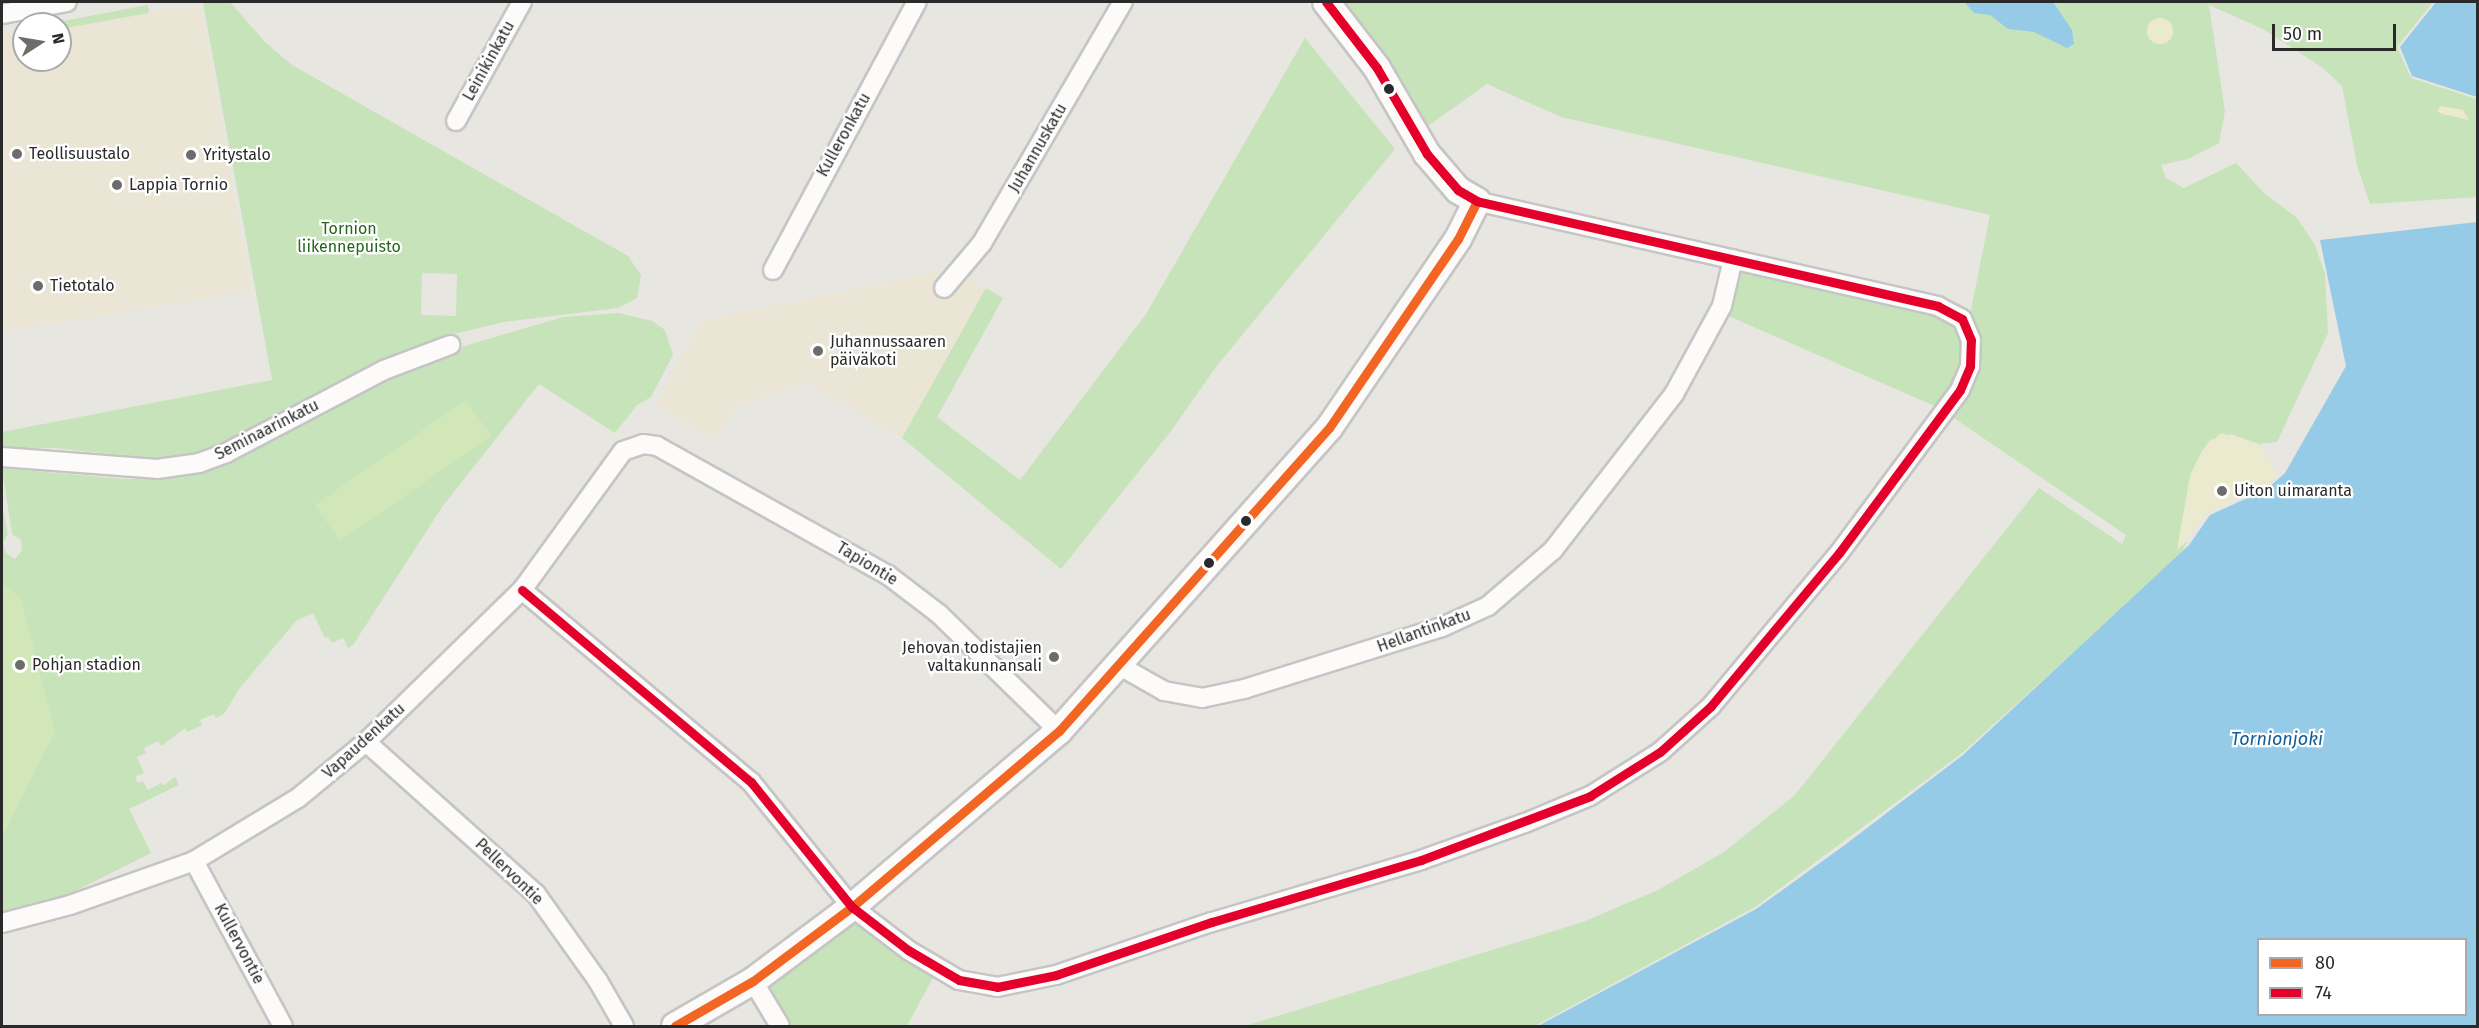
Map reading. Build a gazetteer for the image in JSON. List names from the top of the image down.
{
  "streets": {
    "street": [
      "Leinikinkatu",
      "Kulleronkatu",
      "Juhannuskatu",
      "Seminaarinkatu",
      "Tapiontie",
      "Hellantinkatu",
      "Vapaudenkatu",
      "Pellervontie",
      "Kullervontie"
    ]
  },
  "crossings": [
    ["Tapiontie", "Vapaudenkatu"],
    ["Vapaudenkatu", "Pellervontie"],
    ["Vapaudenkatu", "Kullervontie"]
  ],
  "water": ["Tornionjoki"],
  "parks": ["Tornion liikennepuisto"],
  "places": [
    "Teollisuustalo",
    "Yritystalo",
    "Lappia Tornio",
    "Tietotalo",
    "Juhannussaaren päiväkoti",
    "Uiton uimaranta",
    "Jehovan todistajien valtakunnansali",
    "Pohjan stadion"
  ],
  "lines": ["transit line 74", "transit line 80"],
  "legend": ["80", "74"],
  "scale_bar": "50 m",
  "north": "right"
}
